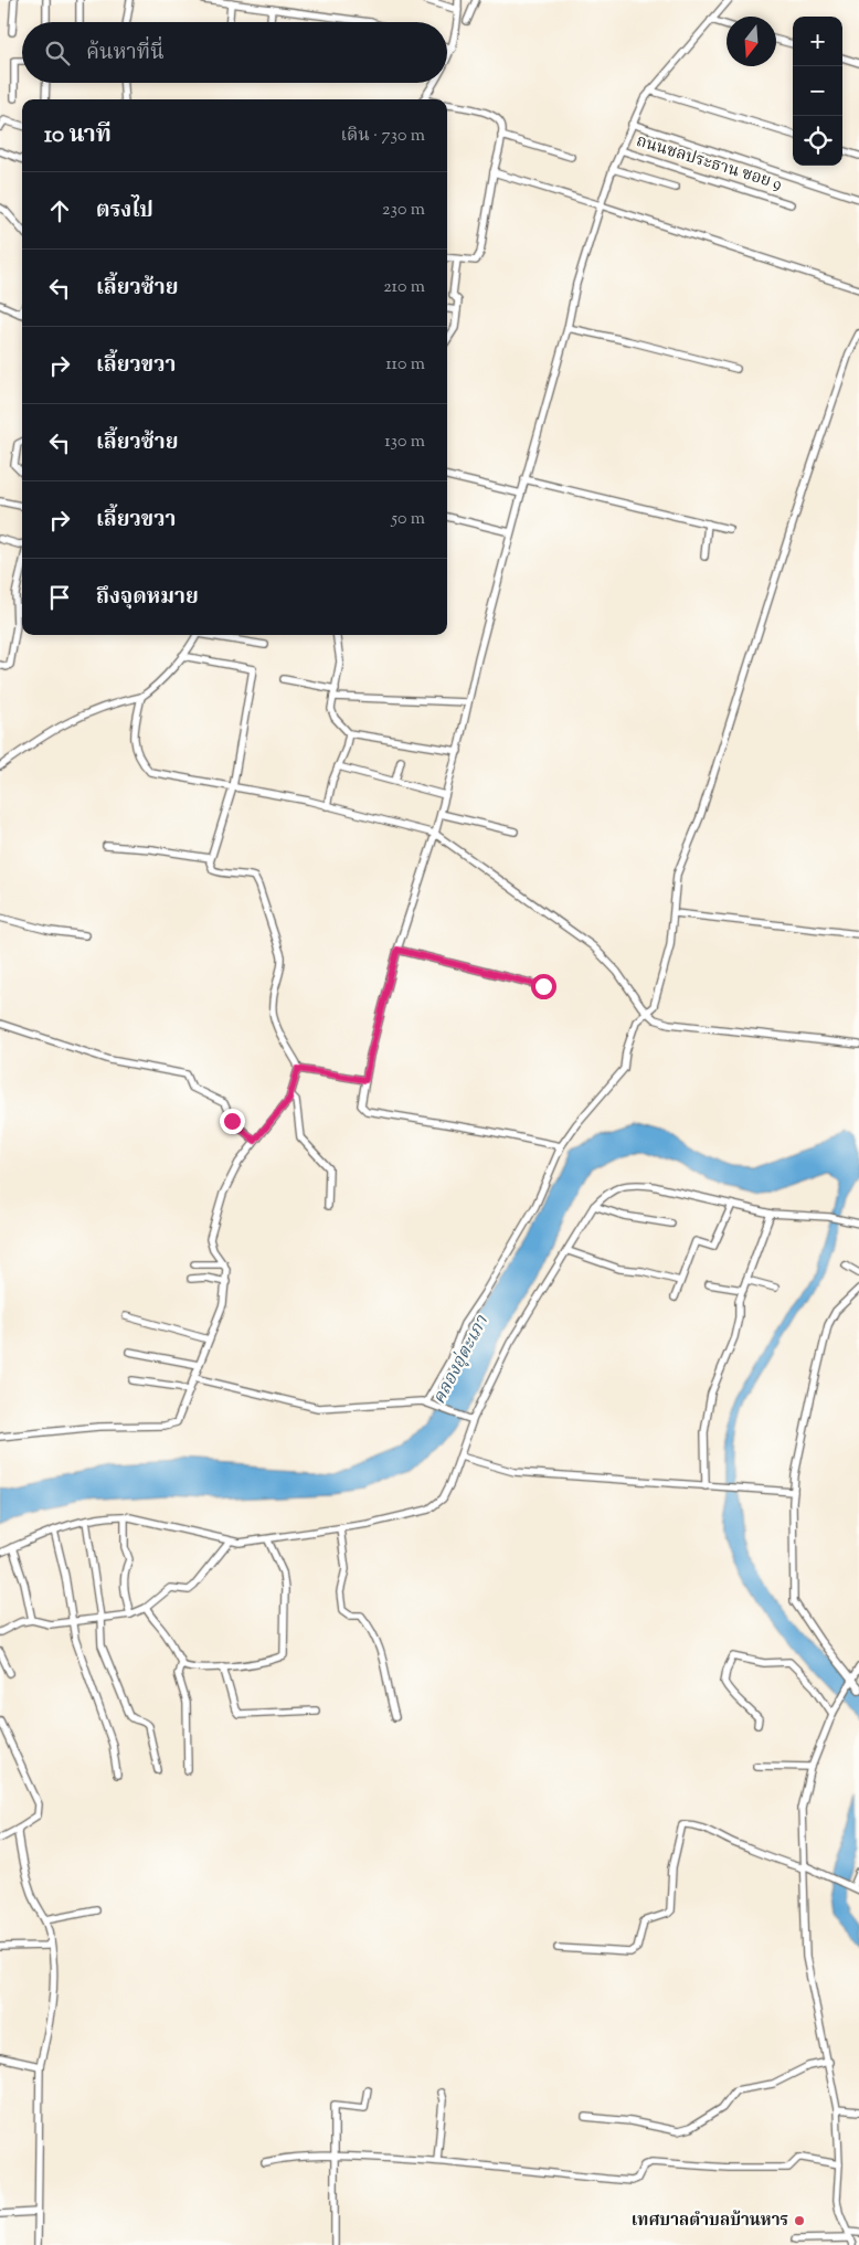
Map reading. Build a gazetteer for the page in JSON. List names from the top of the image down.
{
  "streets": {
    "street": ["ถนนชลประธาน ซอย 9"]
  },
  "water": ["คลองอุ่ตะเภา"],
  "places": ["เทศบาลตำบลบ้านหาร"],
  "north": "bottom",
  "page": {
    "map_buttons": ["+", "−"],
    "search": "ค้นหาที่นี่",
    "heading": ["10 นาที", "เดิน · 730 m"],
    "list": [
      ["ตรงไป", "230 m"],
      ["เลี้ยวซ้าย", "210 m"],
      ["เลี้ยวขวา", "110 m"],
      ["เลี้ยวซ้าย", "130 m"],
      ["เลี้ยวขวา", "50 m"],
      "ถึงจุดหมาย"
    ]
  }
}
